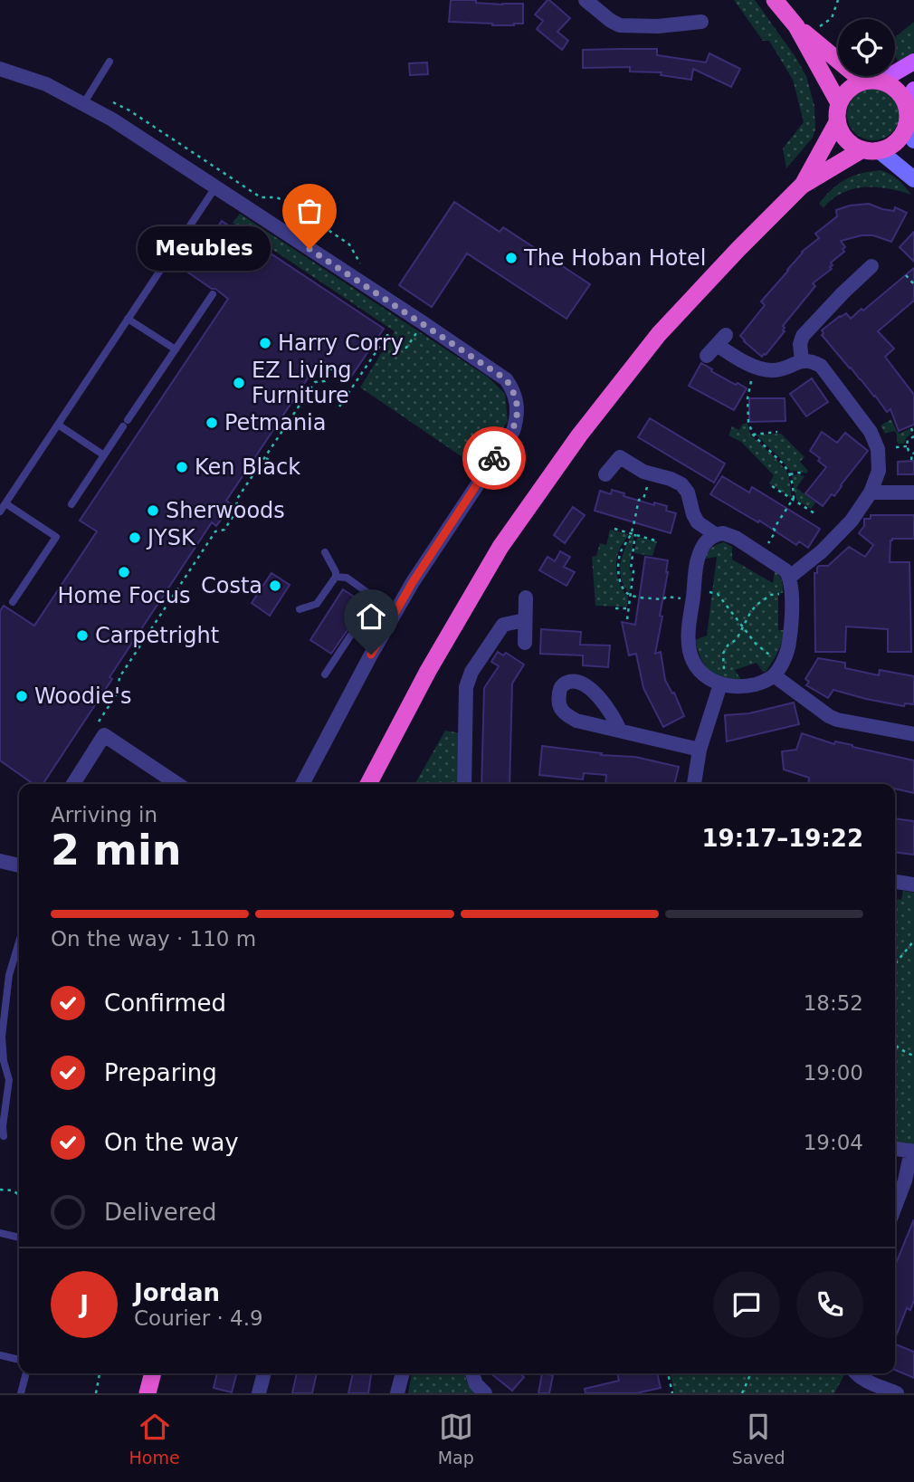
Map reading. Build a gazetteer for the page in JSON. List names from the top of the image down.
{
  "places": [
    "Meubles",
    "The Hoban Hotel",
    "Harry Corry",
    "EZ Living Furniture",
    "Petmania",
    "Ken Black",
    "Sherwoods",
    "JYSK",
    "Home Focus",
    "Costa",
    "Carpetright",
    "Woodie's"
  ],
  "page": {
    "bubble": "Meubles",
    "heading": ["2 min", "Arriving in", "19:17–19:22"],
    "panel": ["Jordan", "Courier · 4.9"],
    "bar": "On the way · 110 m",
    "list": [
      ["Confirmed", "18:52"],
      ["Preparing", "19:00"],
      ["On the way", "19:04"],
      "Delivered"
    ],
    "round": "J",
    "tabs": ["Home", "Map", "Saved"]
  }
}
